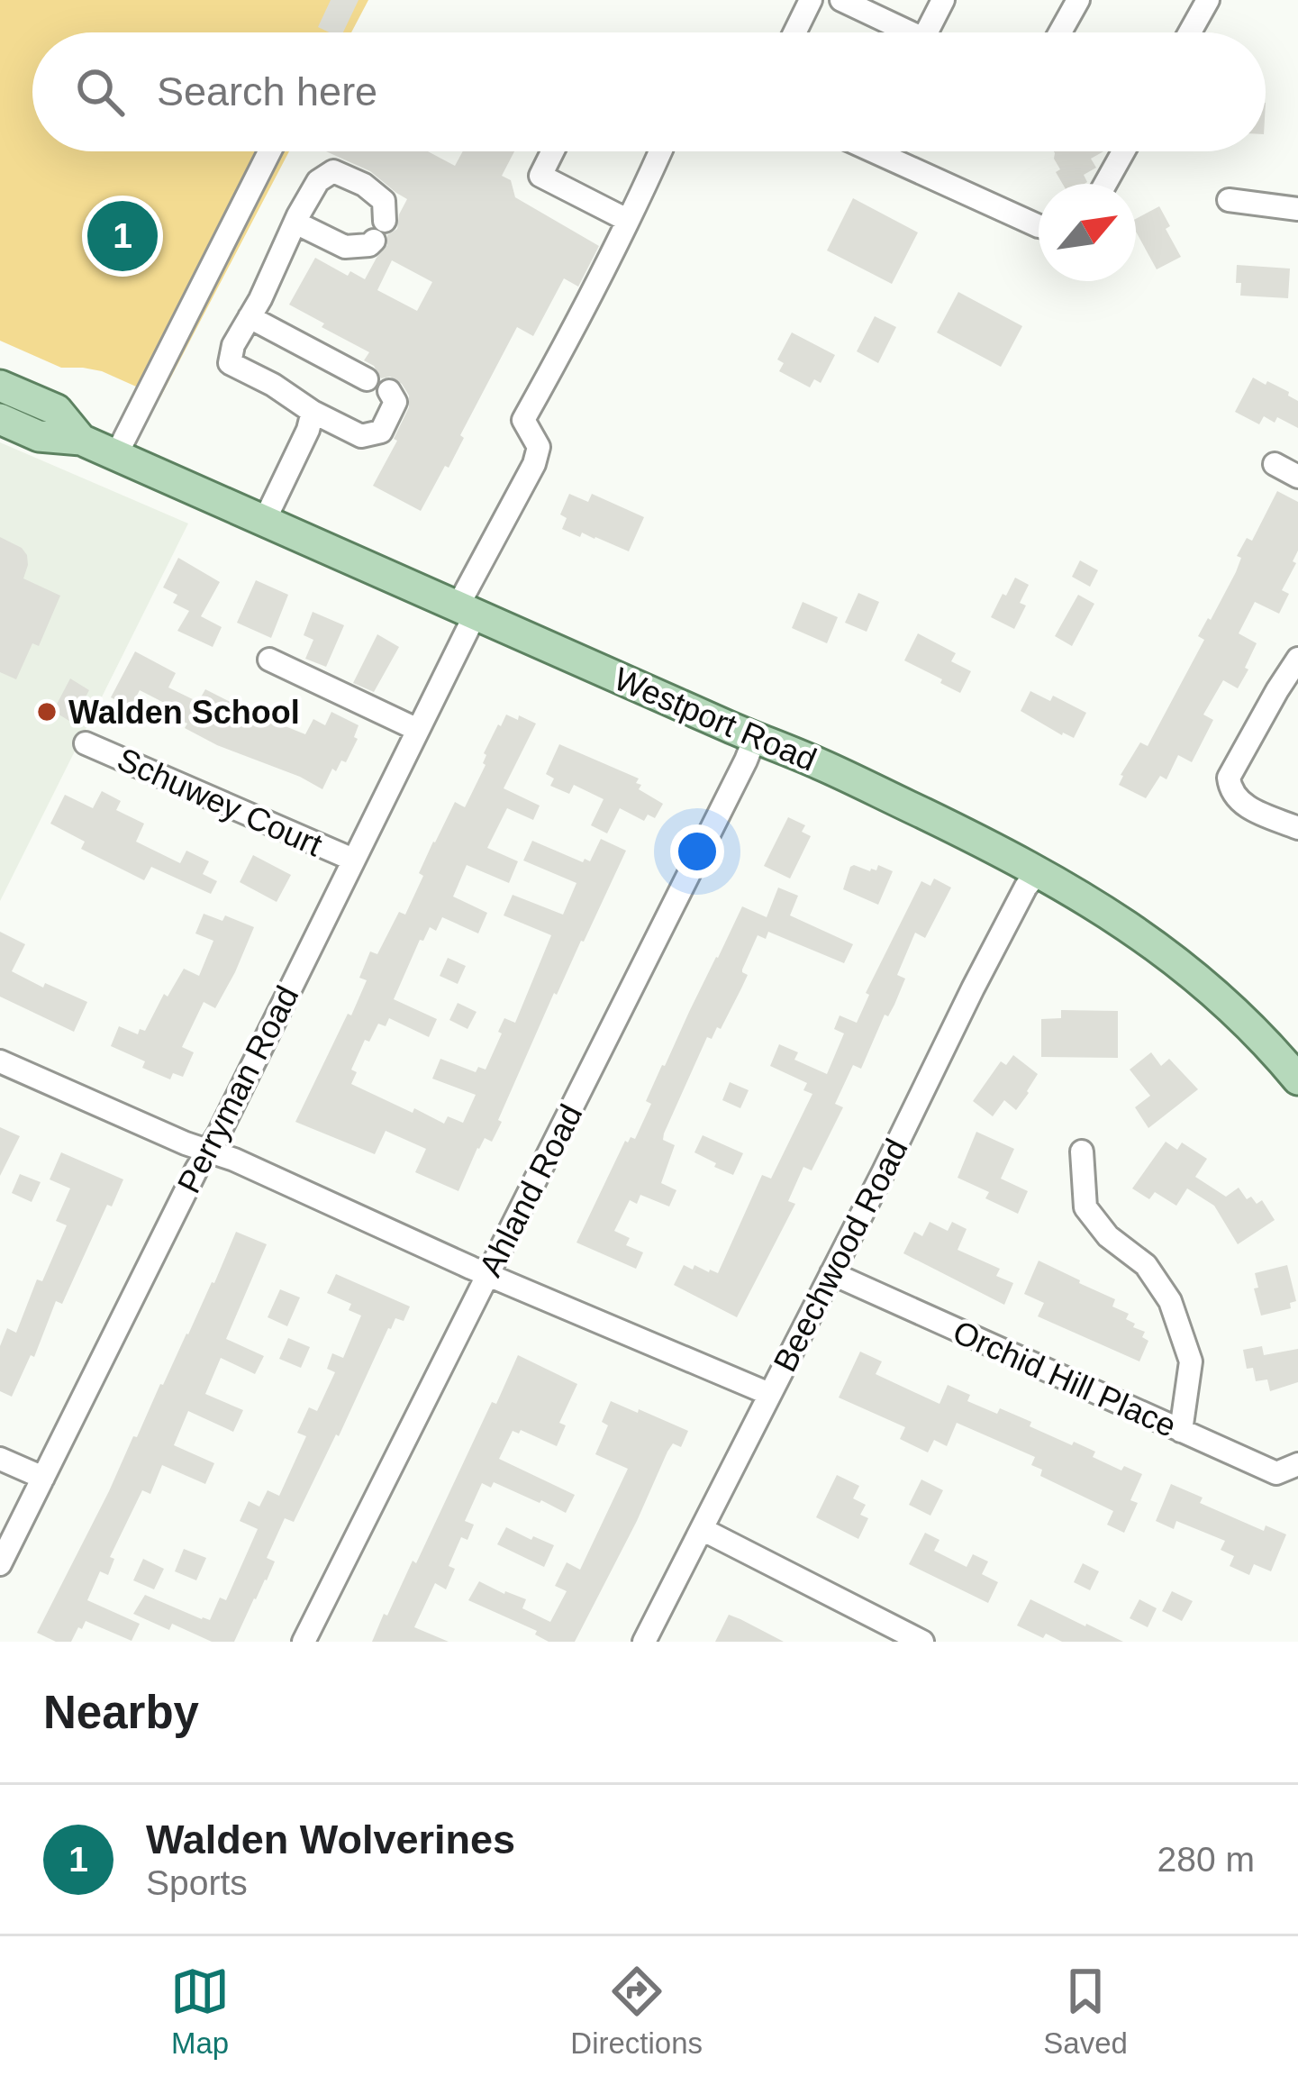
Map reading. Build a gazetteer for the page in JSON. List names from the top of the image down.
{
  "streets": {
    "main road": ["Westport Road"],
    "street": [
      "Schuwey Court",
      "Perryman Road",
      "Ahland Road",
      "Beechwood Road",
      "Orchid Hill Place"
    ]
  },
  "crossings": [
    ["Westport Road", "Perryman Road"],
    ["Westport Road", "Ahland Road"],
    ["Westport Road", "Beechwood Road"],
    ["Schuwey Court", "Perryman Road"],
    ["Beechwood Road", "Orchid Hill Place"]
  ],
  "places": ["Walden School"],
  "north": "top right",
  "page": {
    "search": "Search here",
    "pins": "1",
    "heading": "Nearby",
    "list": [
      {
        "mark": "1",
        "name": "Walden Wolverines",
        "note": "Sports",
        "value": "280 m"
      }
    ],
    "nav": ["Map", "Directions", "Saved"]
  }
}
